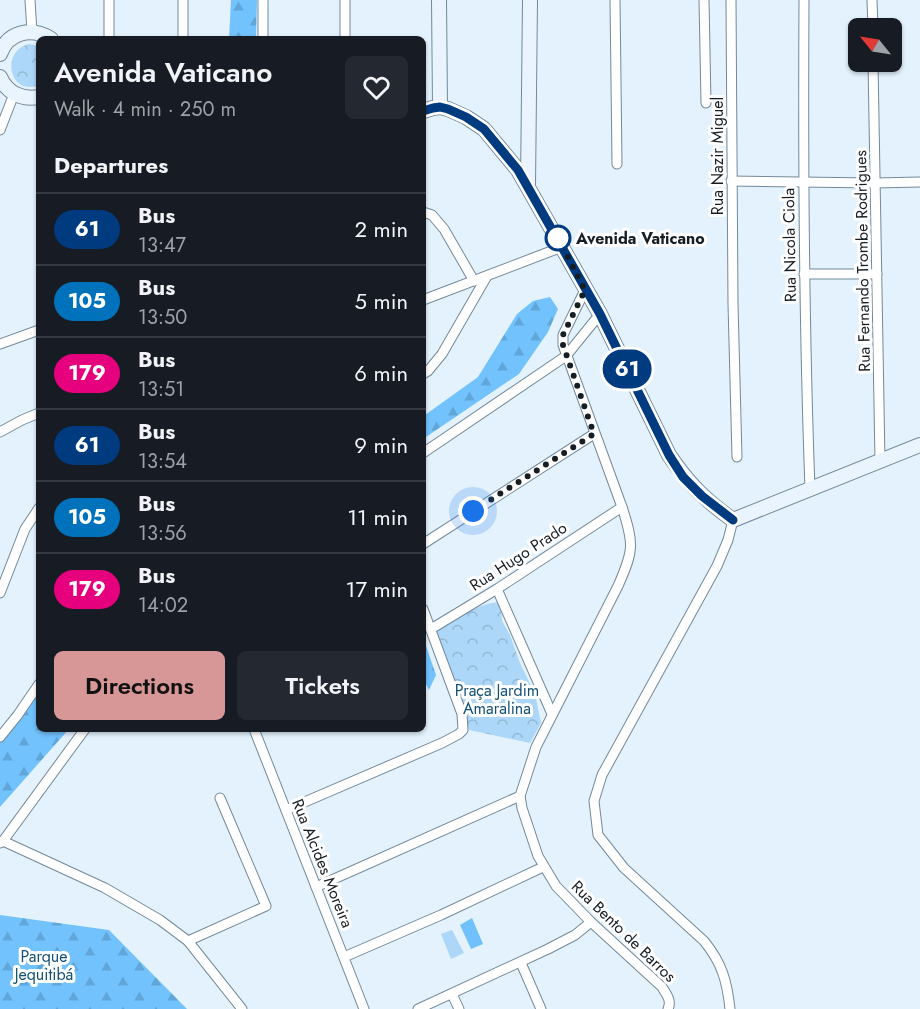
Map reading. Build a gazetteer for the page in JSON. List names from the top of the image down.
{
  "streets": {
    "street": [
      "Rua Nazir Miguel",
      "Rua Nicola Ciola",
      "Rua Fernando Trombe Rodrigues",
      "Rua Hugo Prado",
      "Rua Alcides Moreira",
      "Rua Bento de Barros"
    ]
  },
  "parks": ["Praça Jardim Amaralina", "Parque Jequitibá"],
  "places": ["Avenida Vaticano"],
  "lines": ["bus line 61"],
  "north": "top left",
  "page": {
    "on_map": "61",
    "heading": [
      ["Avenida Vaticano", "Walk · 4 min · 250 m"],
      "Departures"
    ],
    "list": [
      {
        "mark": "61",
        "name": "Bus",
        "note": "13:47",
        "value": "2 min"
      },
      {
        "mark": "105",
        "name": "Bus",
        "note": "13:50",
        "value": "5 min"
      },
      {
        "mark": "179",
        "name": "Bus",
        "note": "13:51",
        "value": "6 min"
      },
      {
        "mark": "61",
        "name": "Bus",
        "note": "13:54",
        "value": "9 min"
      },
      {
        "mark": "105",
        "name": "Bus",
        "note": "13:56",
        "value": "11 min"
      },
      {
        "mark": "179",
        "name": "Bus",
        "note": "14:02",
        "value": "17 min"
      }
    ],
    "buttons": ["Directions", "Tickets"]
  }
}
